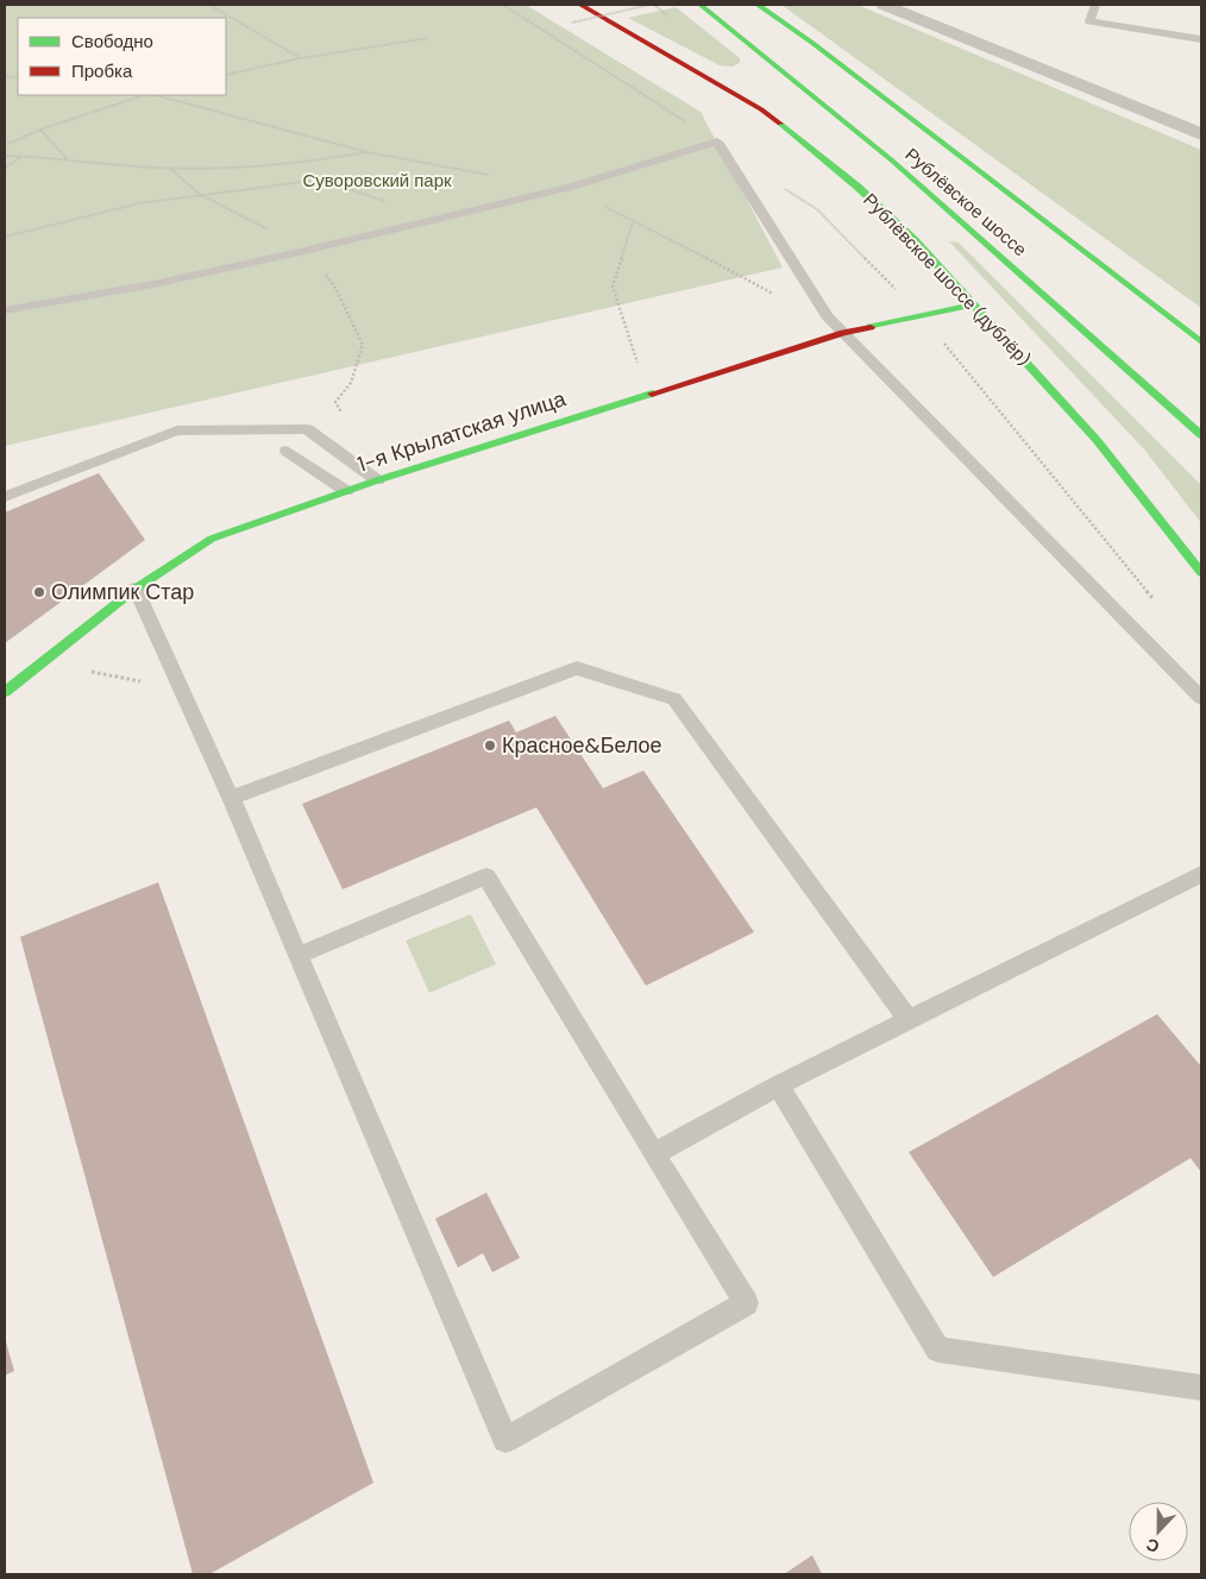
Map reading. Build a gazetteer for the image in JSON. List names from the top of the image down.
{
  "streets": {
    "street": ["Рублёвское шоссе", "Рублёвское шоссе (дублёр)", "1-я Крылатская улица"]
  },
  "crossings": [
    ["Рублёвское шоссе (дублёр)", "1-я Крылатская улица"]
  ],
  "parks": ["Суворовский парк"],
  "places": ["Олимпик Стар", "Красное&Белое"],
  "legend": ["Свободно", "Пробка"],
  "north": "bottom"
}
